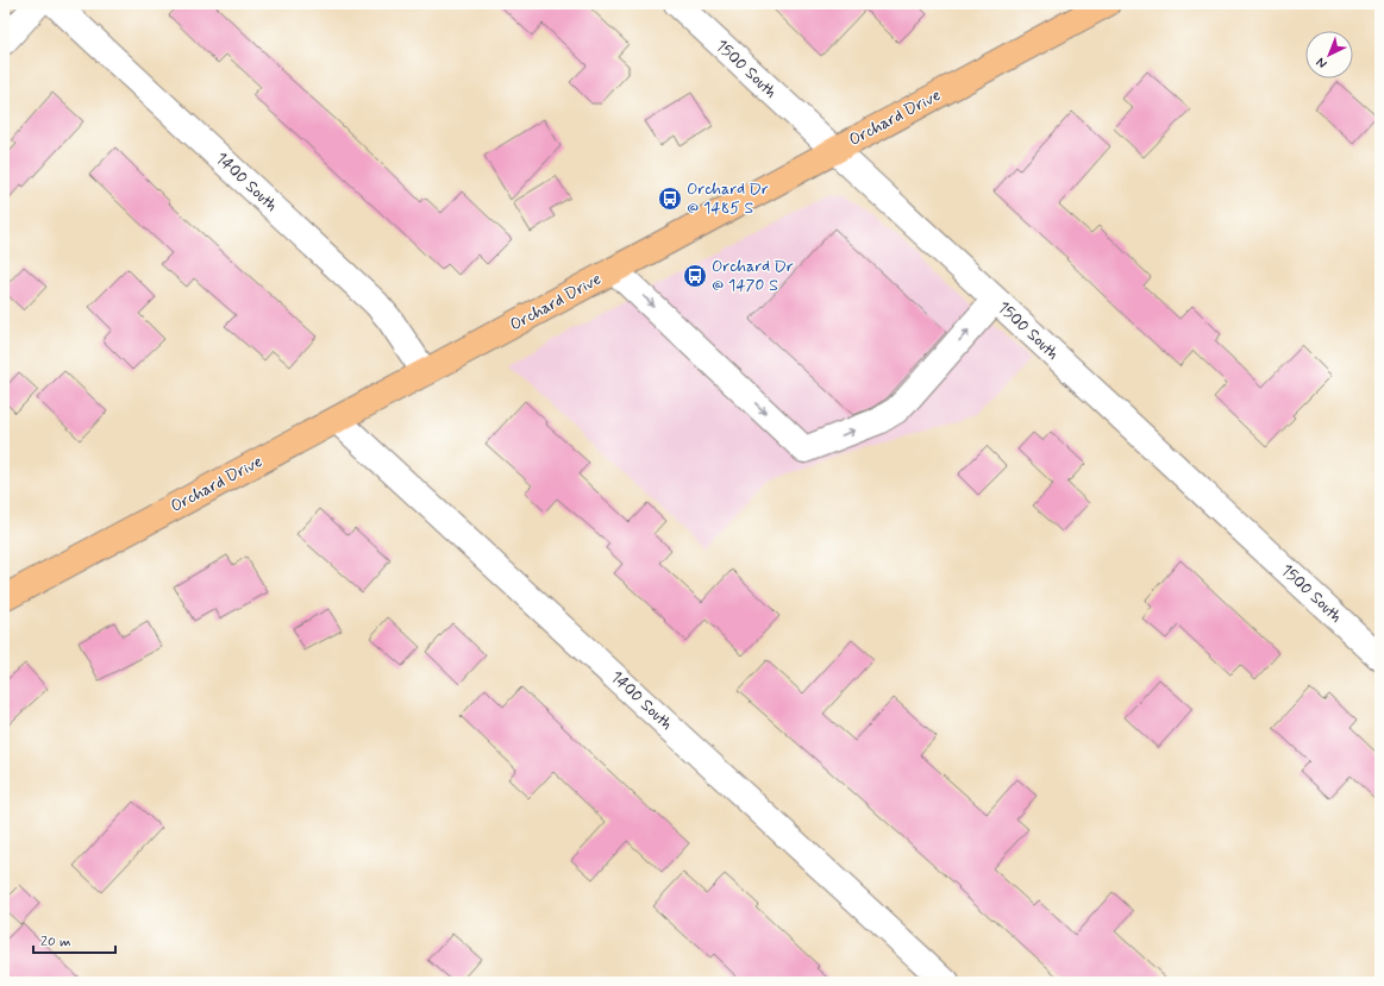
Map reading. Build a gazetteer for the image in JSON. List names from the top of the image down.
{
  "streets": {
    "main road": ["Orchard Drive"],
    "street": ["1500 South", "1400 South"]
  },
  "crossings": [
    ["1500 South", "Orchard Drive"],
    ["Orchard Drive", "1400 South"]
  ],
  "places": {
    "bus stop": ["Orchard Dr @ 1485 S", "Orchard Dr @ 1470 S"]
  },
  "scale_bar": "20 m",
  "north": "bottom left"
}
